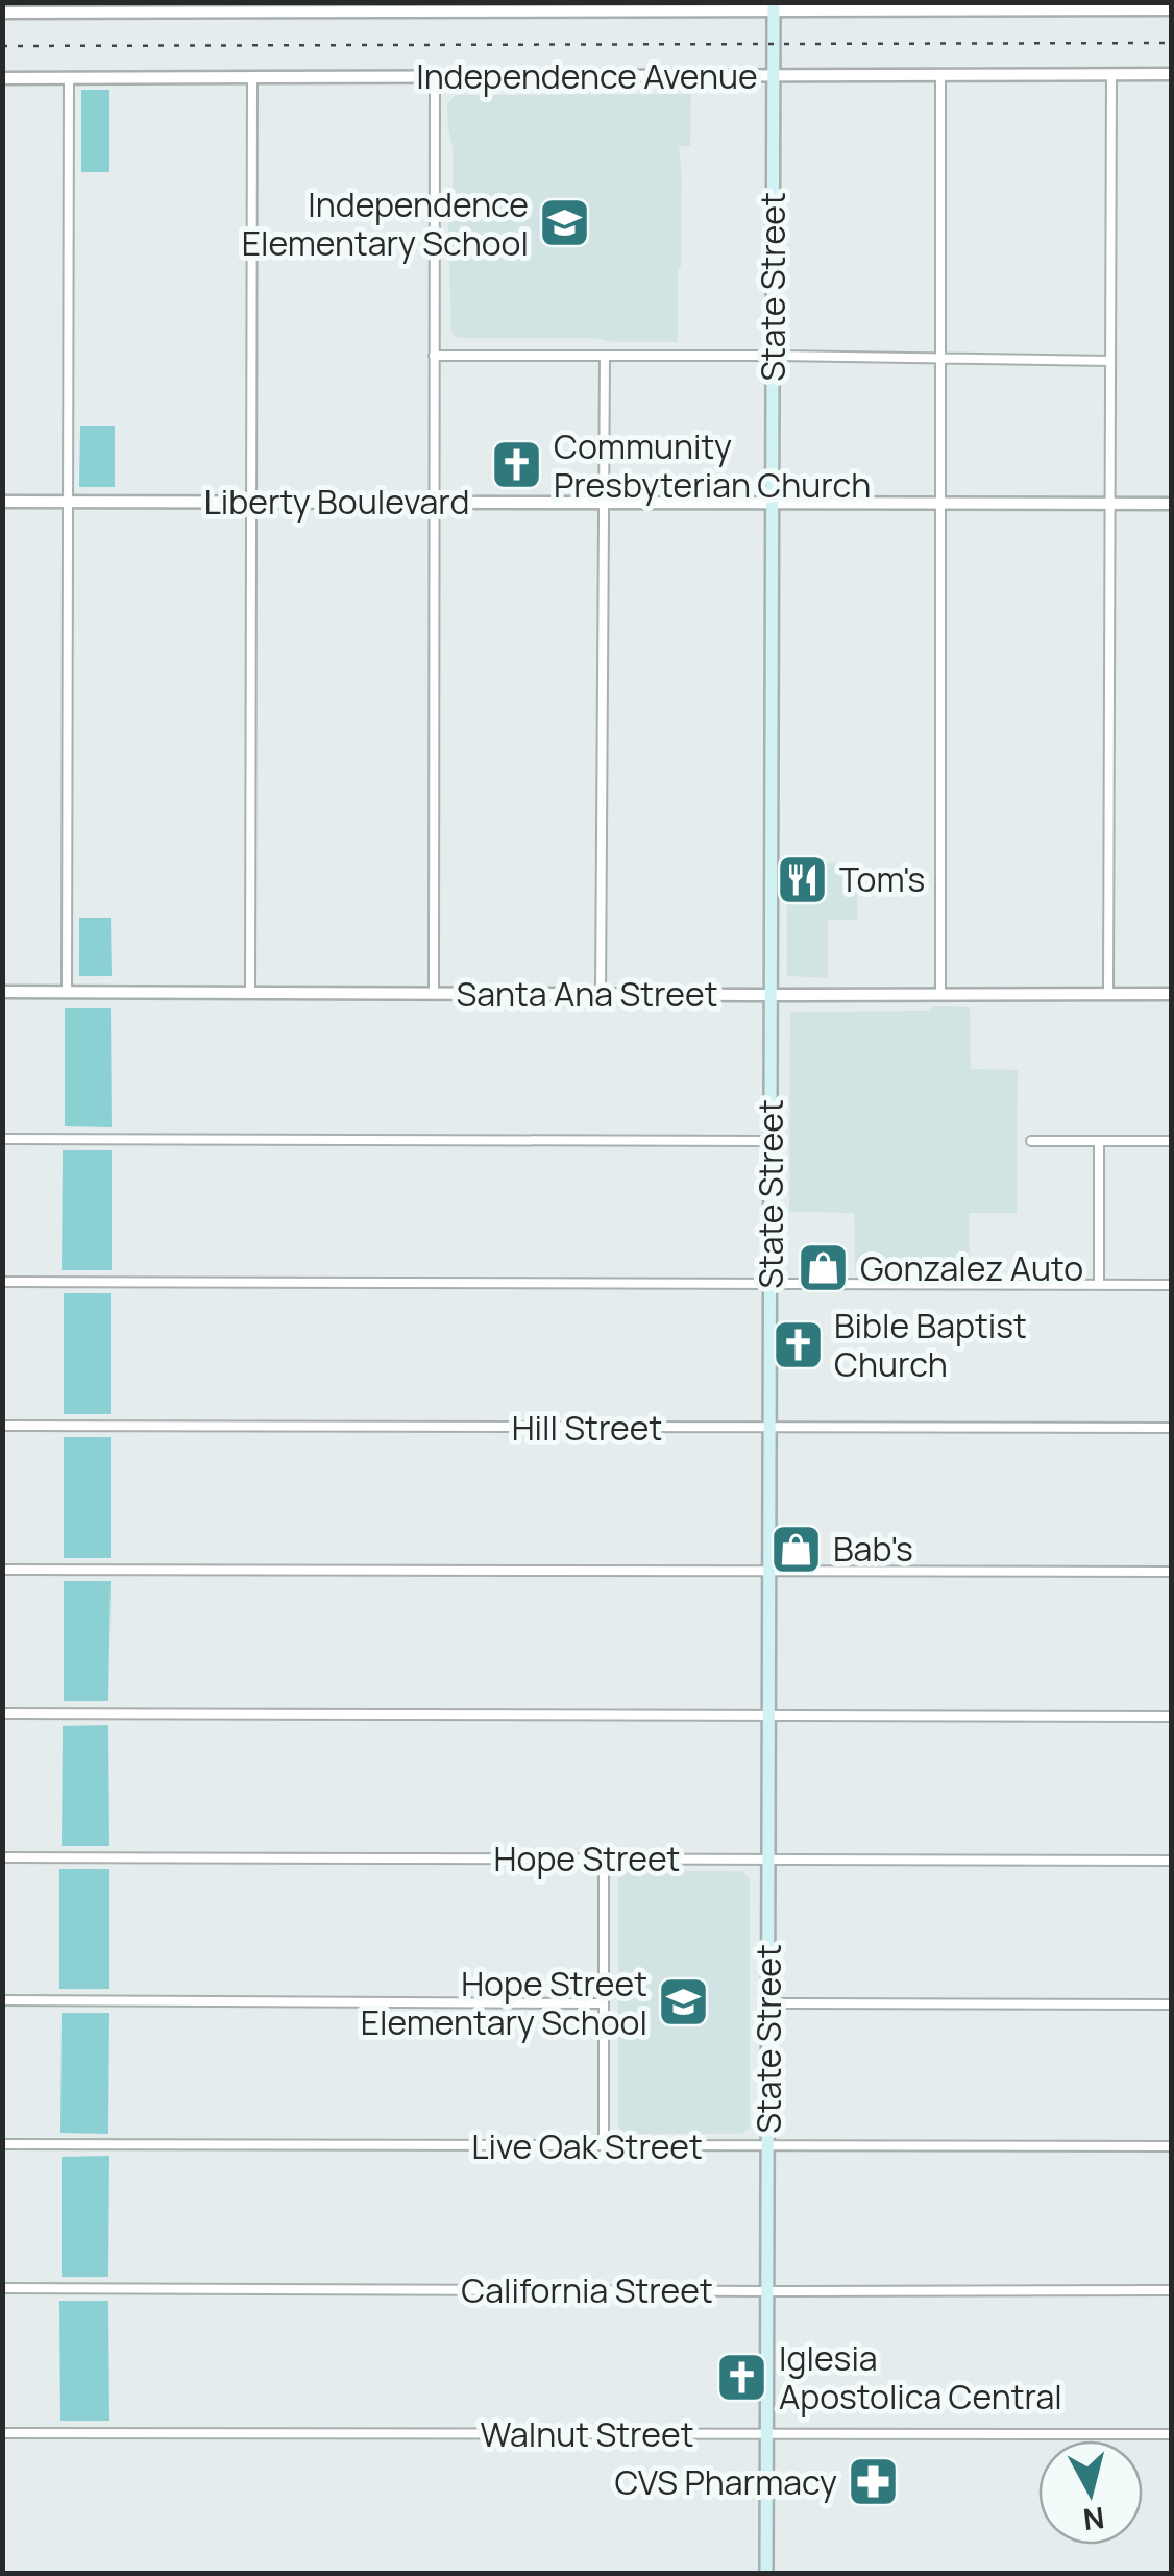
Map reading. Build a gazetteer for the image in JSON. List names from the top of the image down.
{
  "streets": {
    "main road": ["State Street"],
    "street": [
      "Independence Avenue",
      "Liberty Boulevard",
      "Santa Ana Street",
      "Hill Street",
      "Hope Street",
      "Live Oak Street",
      "California Street",
      "Walnut Street"
    ]
  },
  "crossings": [
    ["Independence Avenue", "State Street"],
    ["State Street", "Liberty Boulevard"],
    ["State Street", "Santa Ana Street"],
    ["State Street", "Hill Street"],
    ["State Street", "Hope Street"],
    ["State Street", "Live Oak Street"],
    ["State Street", "California Street"],
    ["State Street", "Walnut Street"]
  ],
  "places": {
    "school or university": ["Independence Elementary School", "Hope Street Elementary School"],
    "church": ["Community Presbyterian Church", "Bible Baptist Church", "Iglesia Apostolica Central"],
    "restaurant": ["Tom's"],
    "shop": ["Gonzalez Auto", "Bab's"],
    "pharmacy": ["CVS Pharmacy"]
  },
  "north": "bottom"
}
